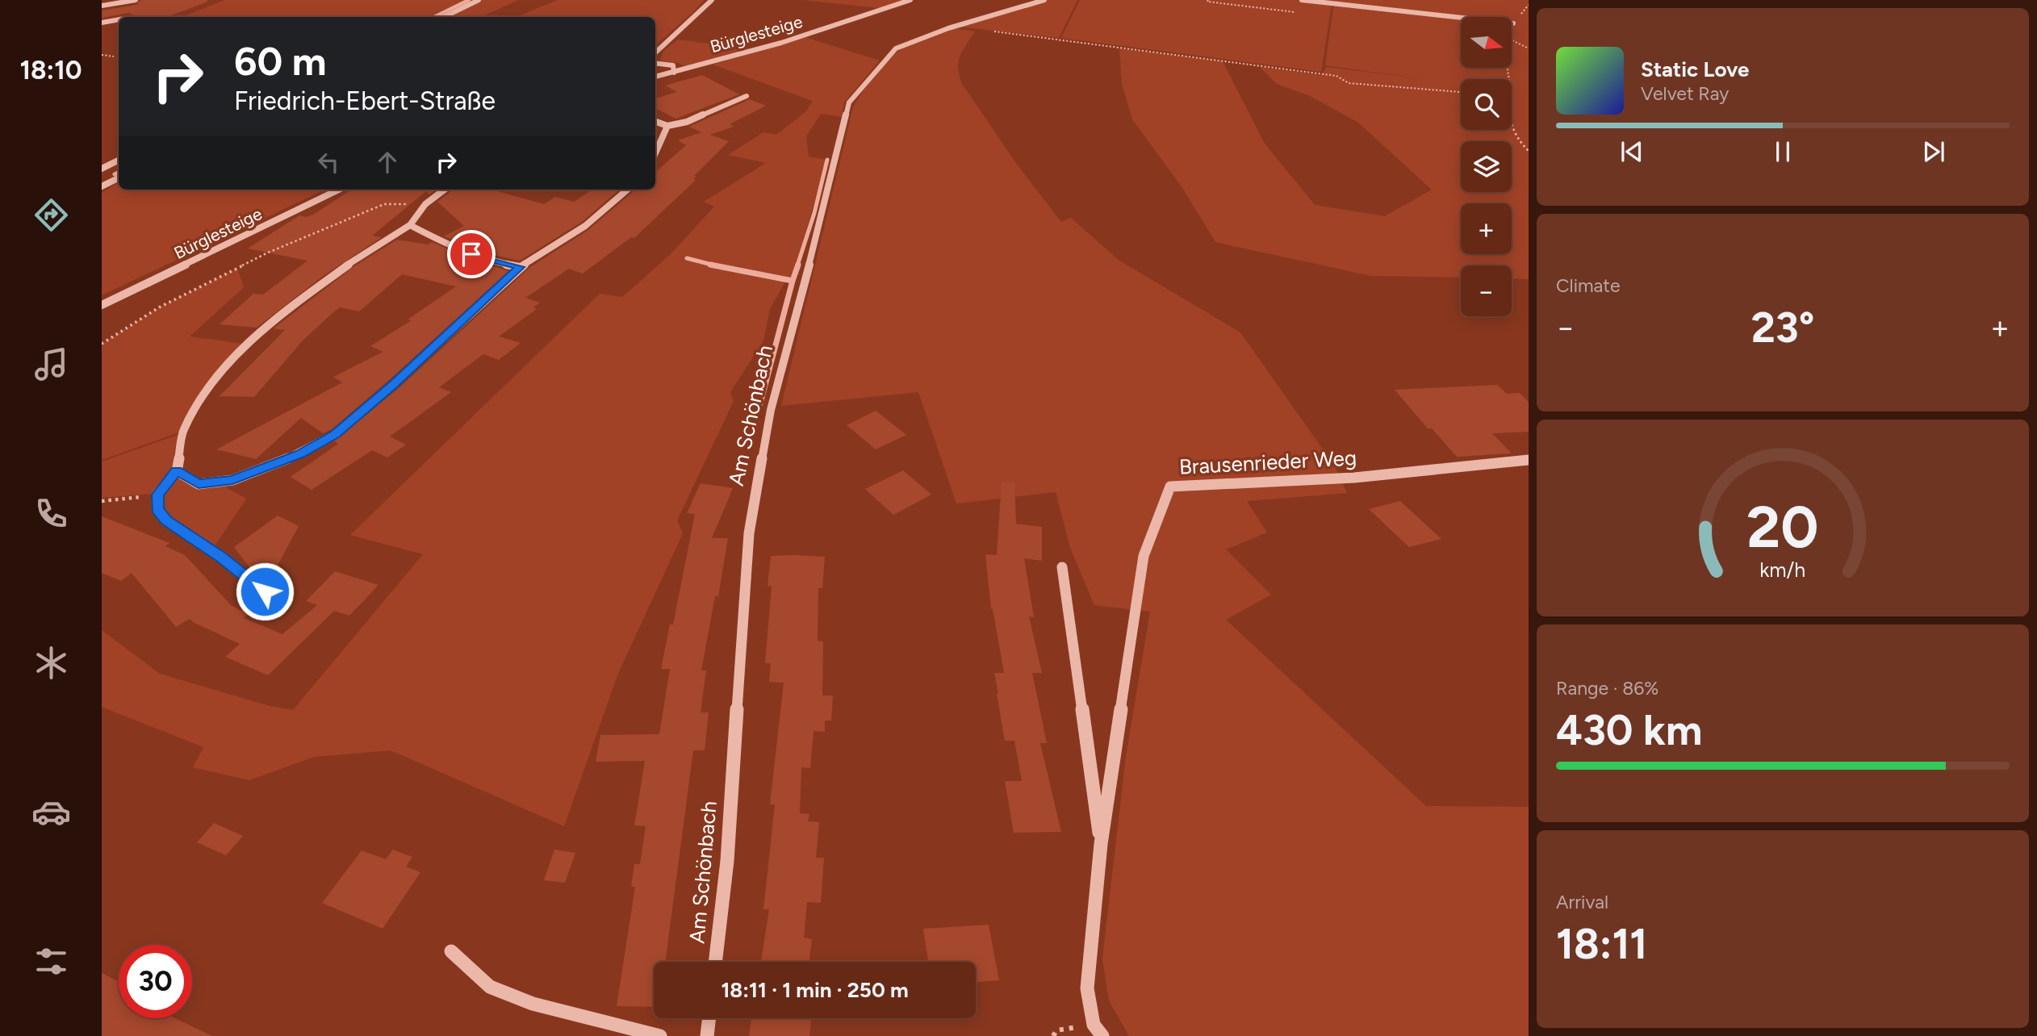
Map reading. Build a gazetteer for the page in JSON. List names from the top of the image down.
{
  "streets": {
    "street": ["Bürglesteige", "Am Schönbach", "Brausenrieder Weg"]
  },
  "north": "right",
  "page": {
    "tabs": "18:10",
    "map_buttons": ["+", "−"],
    "turn": ["60 m", "Friedrich-Ebert-Straße"],
    "song": ["Static Love", "Velvet Ray"],
    "tile": [
      "Climate",
      ["Range · 86%", "430 km"],
      ["Arrival", "18:11"]
    ],
    "heat": ["−", "23°", "+"],
    "limit": "30",
    "trip": "18:11 · 1 min · 250 m",
    "gauge": ["20", "km/h"]
  }
}
